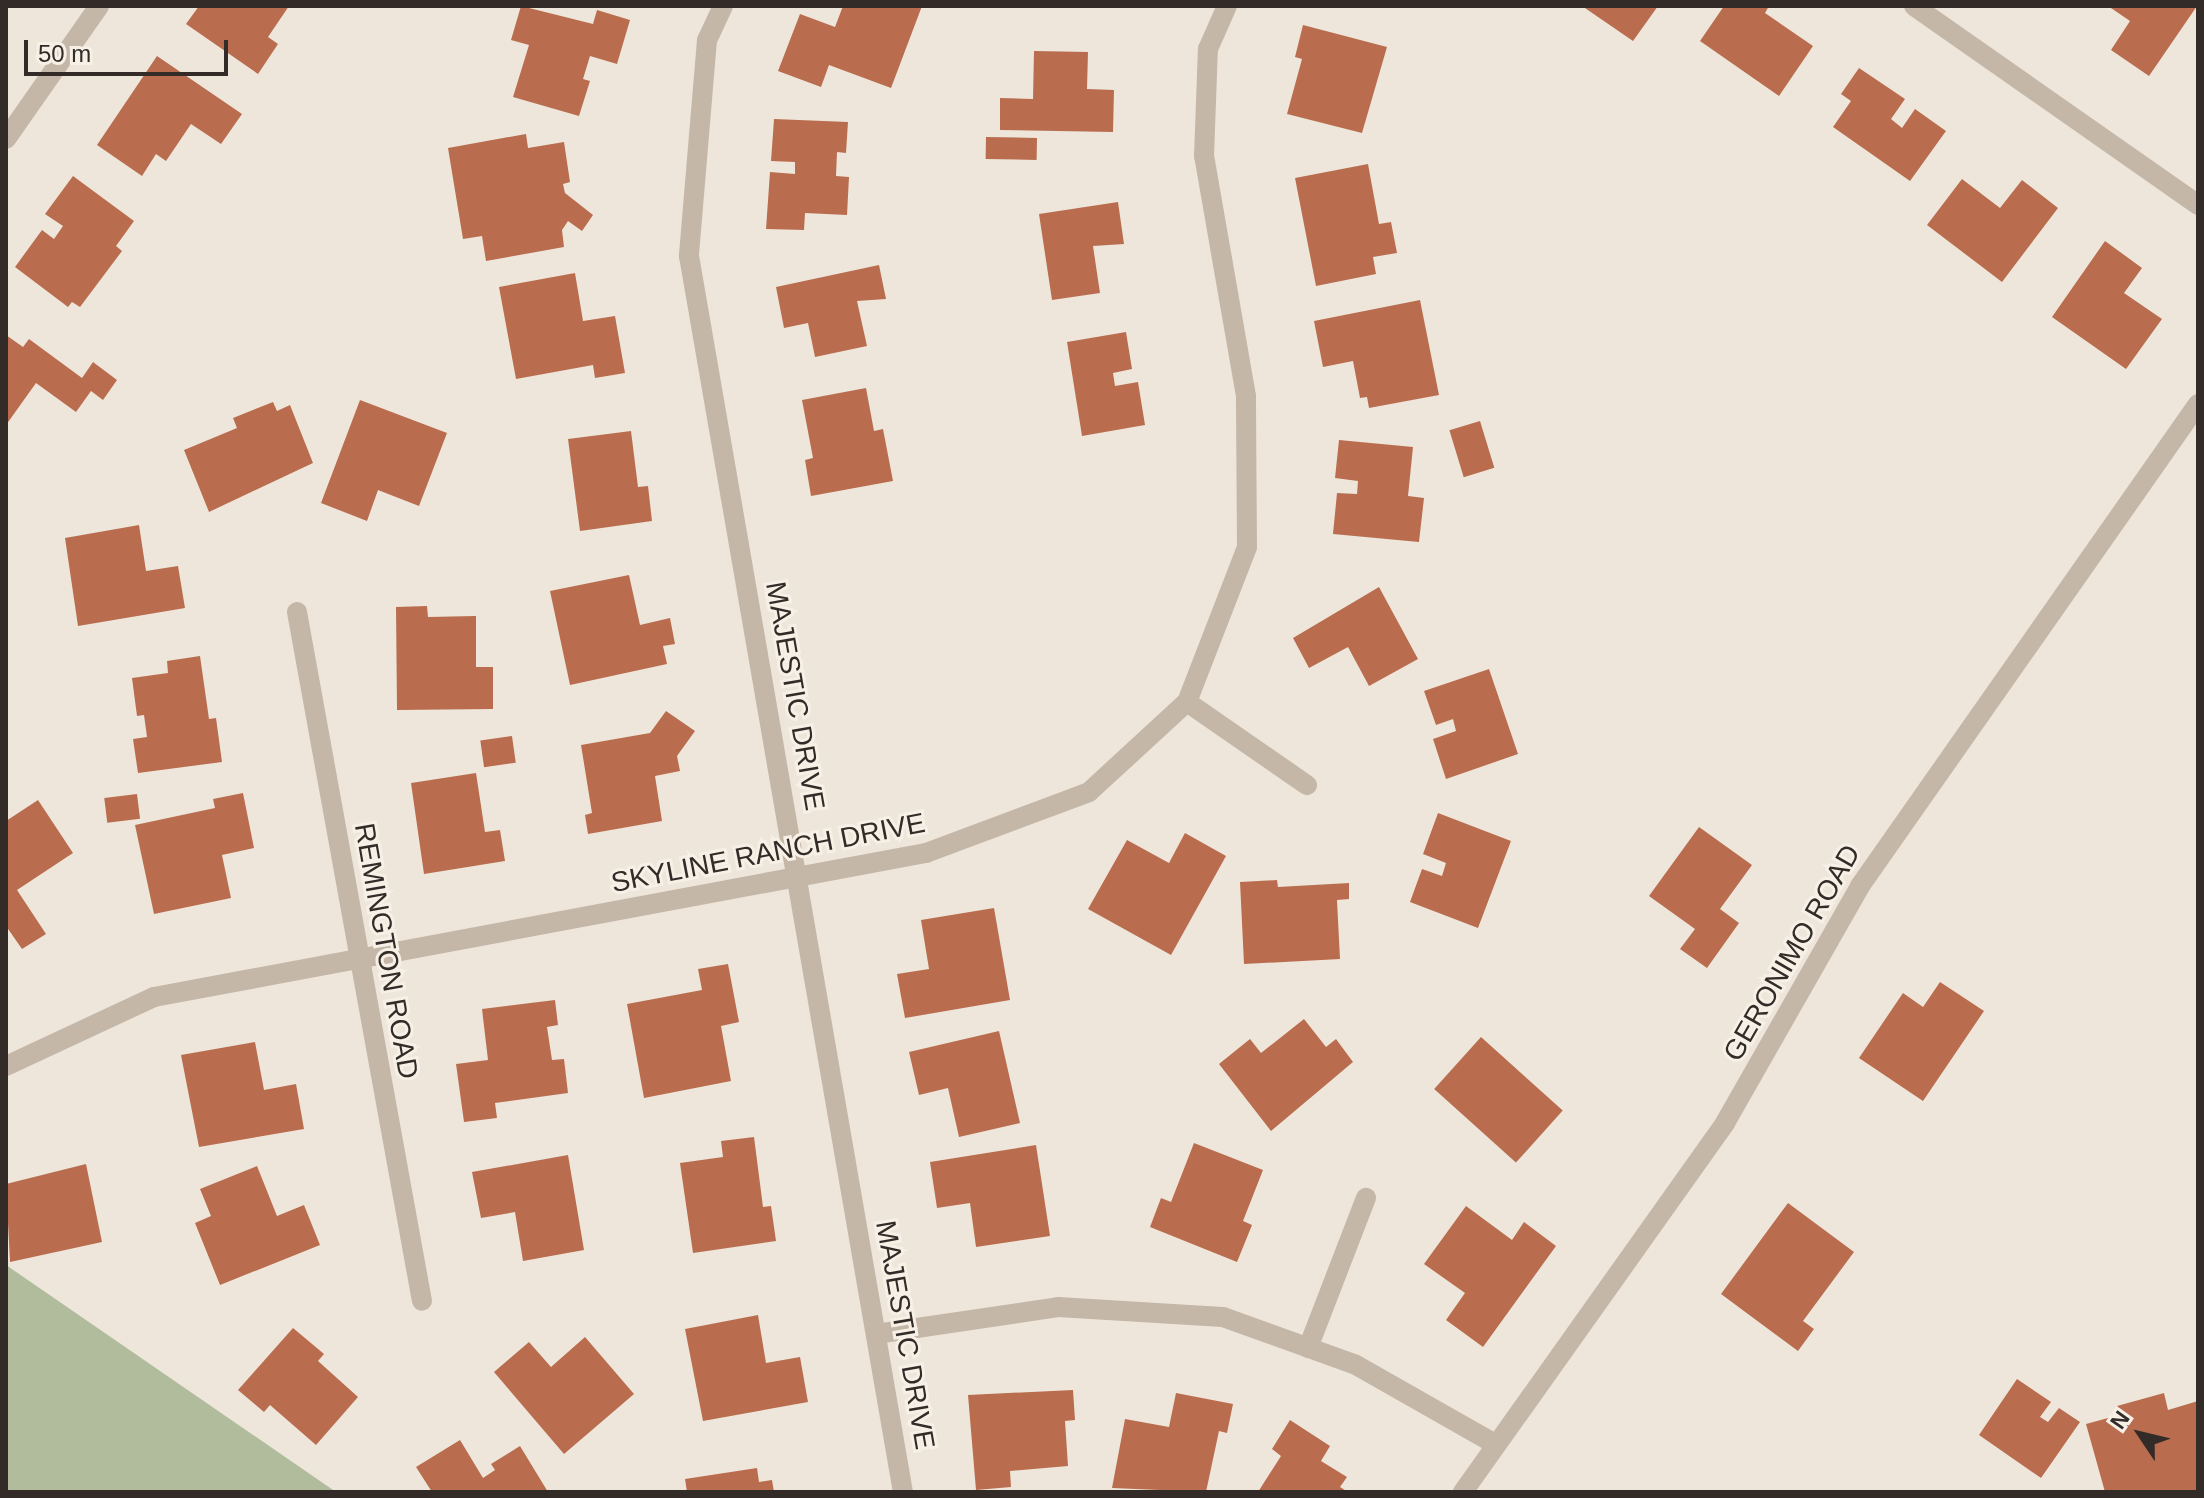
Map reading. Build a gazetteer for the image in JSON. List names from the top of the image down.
{
  "streets": {
    "street": [
      "MAJESTIC DRIVE",
      "SKYLINE RANCH DRIVE",
      "REMINGTON ROAD",
      "GERONIMO ROAD"
    ]
  },
  "crossings": [
    ["MAJESTIC DRIVE", "SKYLINE RANCH DRIVE"],
    ["SKYLINE RANCH DRIVE", "REMINGTON ROAD"]
  ],
  "scale_bar": "50 m",
  "north": "top left"
}
